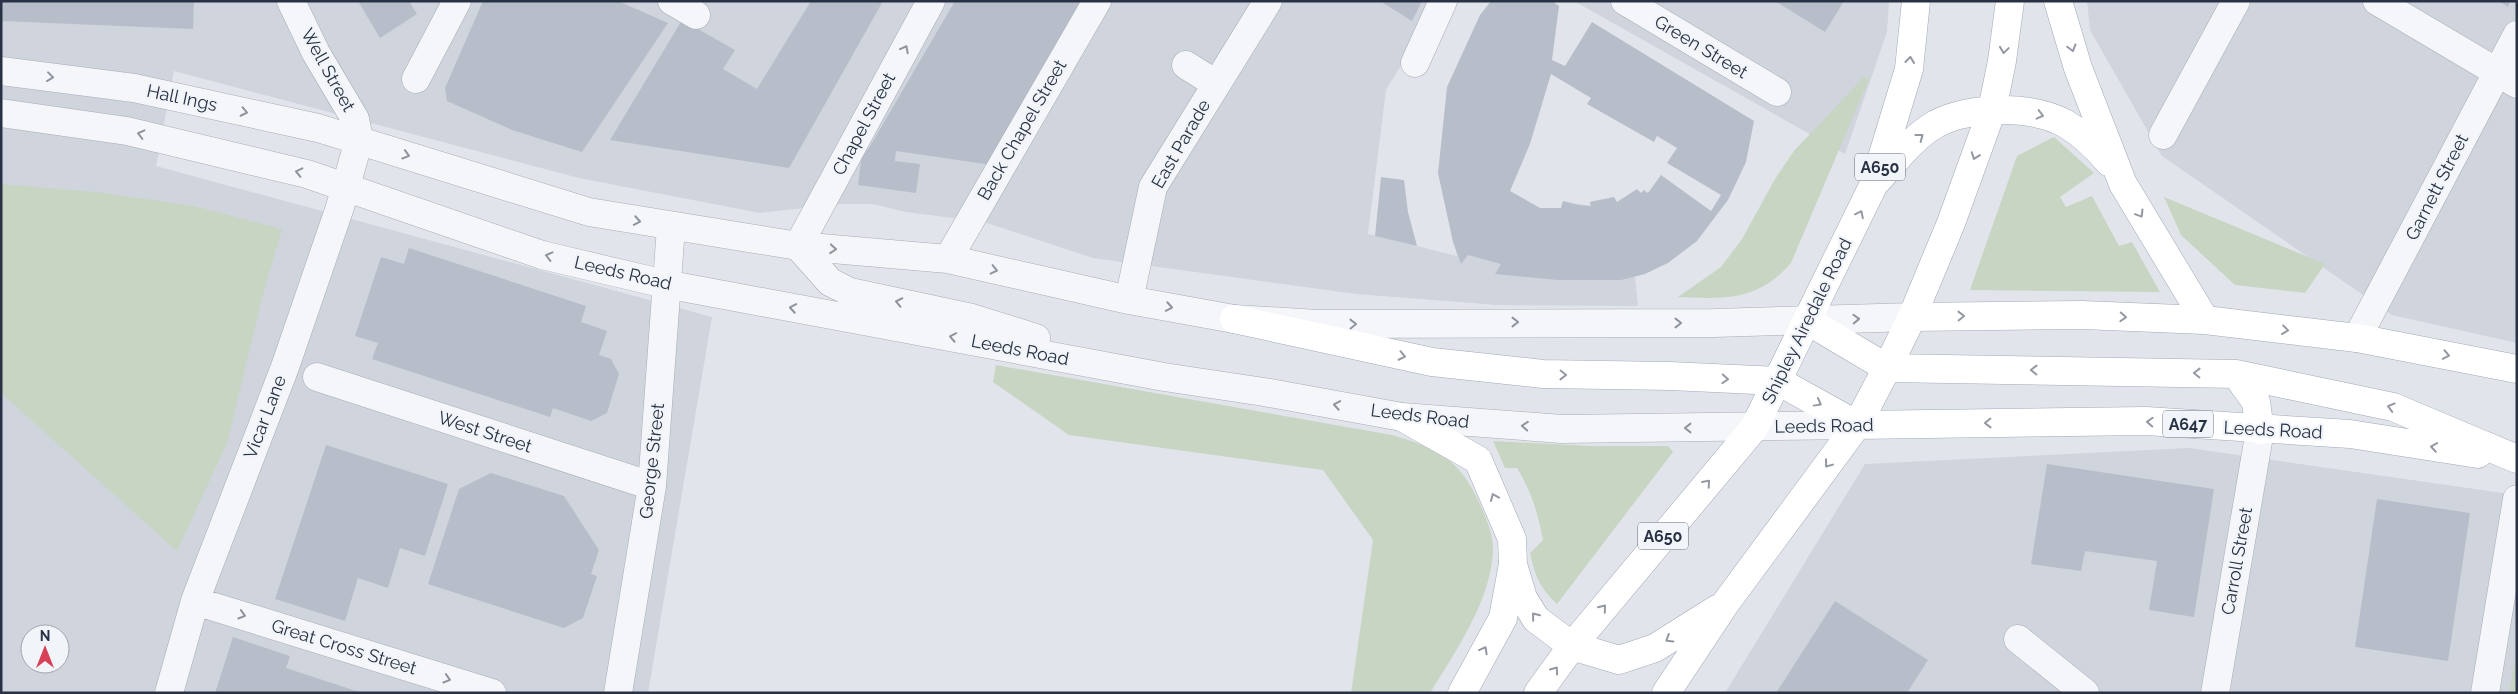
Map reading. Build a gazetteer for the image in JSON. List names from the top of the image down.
{
  "streets": {
    "main road": [
      "A650",
      "Leeds Road",
      "Shipley Airedale Road",
      "A647"
    ],
    "street": [
      "Green Street",
      "Well Street",
      "Hall Ings",
      "Chapel Street",
      "Back Chapel Street",
      "East Parade",
      "Garnett Street",
      "Vicar Lane",
      "West Street",
      "George Street",
      "Carroll Street",
      "Great Cross Street"
    ]
  },
  "crossings": [
    ["Well Street", "Hall Ings"],
    ["Well Street", "Vicar Lane"],
    ["Hall Ings", "Vicar Lane"],
    ["Leeds Road", "Shipley Airedale Road"],
    ["Leeds Road", "Vicar Lane"],
    ["Leeds Road", "George Street"],
    ["Leeds Road", "Carroll Street"],
    ["Vicar Lane", "Great Cross Street"],
    ["West Street", "George Street"]
  ],
  "one_way": ["Chapel Street", "Great Cross Street"],
  "north": "top"
}
